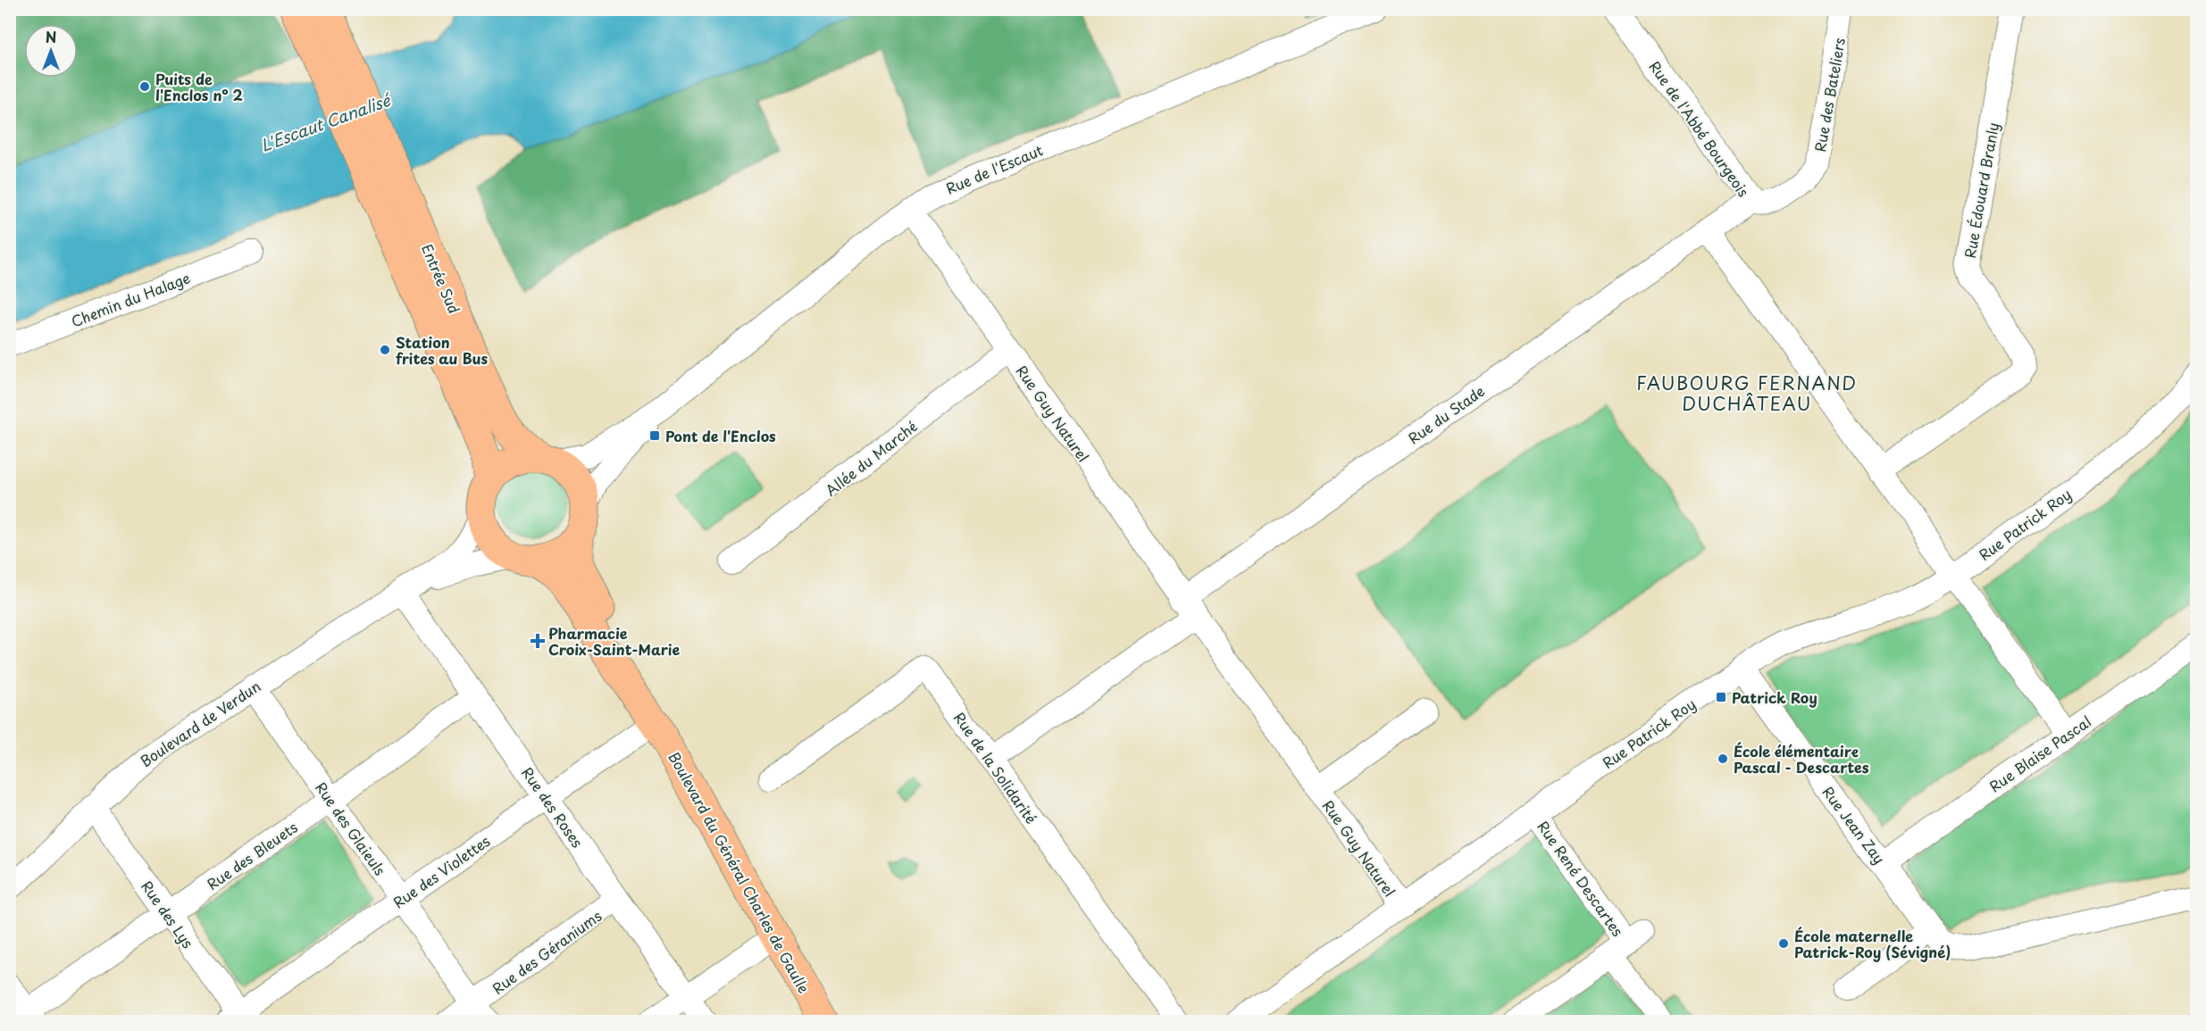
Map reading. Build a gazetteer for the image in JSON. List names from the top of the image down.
{
  "streets": {
    "main road": ["Entrée Sud", "Boulevard du Général Charles de Gaulle"],
    "street": [
      "Rue des Bateliers",
      "Rue de l'Abbé Bourgeois",
      "Rue de l'Escaut",
      "Rue Édouard Branly",
      "Chemin du Halage",
      "Rue Guy Naturel",
      "Rue du Stade",
      "Allée du Marché",
      "Rue Patrick Roy",
      "Boulevard de Verdun",
      "Rue Blaise Pascal",
      "Rue de la Solidarité",
      "Rue des Roses",
      "Rue Jean Zay",
      "Rue des Glaieuls",
      "Rue des Bleuets",
      "Rue des Violettes",
      "Rue René Descartes",
      "Rue des Lys",
      "Rue des Géraniums"
    ]
  },
  "crossings": [
    ["Rue des Bateliers", "Rue de l'Abbé Bourgeois"],
    ["Rue de l'Abbé Bourgeois", "Rue du Stade"],
    ["Rue de l'Escaut", "Entrée Sud"],
    ["Rue de l'Escaut", "Rue Guy Naturel"],
    ["Rue de l'Escaut", "Boulevard de Verdun"],
    ["Rue de l'Escaut", "Boulevard du Général Charles de Gaulle"],
    ["Entrée Sud", "Boulevard de Verdun"],
    ["Entrée Sud", "Boulevard du Général Charles de Gaulle"],
    ["Rue Guy Naturel", "Rue du Stade"],
    ["Rue Guy Naturel", "Allée du Marché"],
    ["Rue Guy Naturel", "Rue Patrick Roy"],
    ["Rue Patrick Roy", "Rue Jean Zay"],
    ["Rue Patrick Roy", "Rue René Descartes"],
    ["Boulevard de Verdun", "Rue des Roses"],
    ["Boulevard de Verdun", "Rue des Glaieuls"],
    ["Boulevard de Verdun", "Boulevard du Général Charles de Gaulle"],
    ["Boulevard de Verdun", "Rue des Lys"],
    ["Rue Blaise Pascal", "Rue Jean Zay"],
    ["Rue des Roses", "Rue des Bleuets"],
    ["Rue des Roses", "Rue des Violettes"],
    ["Rue des Roses", "Rue des Géraniums"],
    ["Rue des Glaieuls", "Rue des Bleuets"],
    ["Rue des Glaieuls", "Rue des Violettes"],
    ["Rue des Glaieuls", "Rue des Géraniums"],
    ["Rue des Bleuets", "Rue des Lys"],
    ["Rue des Violettes", "Boulevard du Général Charles de Gaulle"],
    ["Rue des Violettes", "Rue des Lys"]
  ],
  "districts": ["FAUBOURG FERNAND DUCHÂTEAU"],
  "water": ["L'Escaut Canalisé"],
  "places": {
    "other": [
      "Puits de l'Enclos n° 2",
      "Station frites au Bus",
      "École élémentaire Pascal - Descartes",
      "École maternelle Patrick-Roy (Sévigné)"
    ],
    "transit": ["Pont de l'Enclos", "Patrick Roy"],
    "health": ["Pharmacie Croix-Saint-Marie"]
  },
  "north": "top"
}
